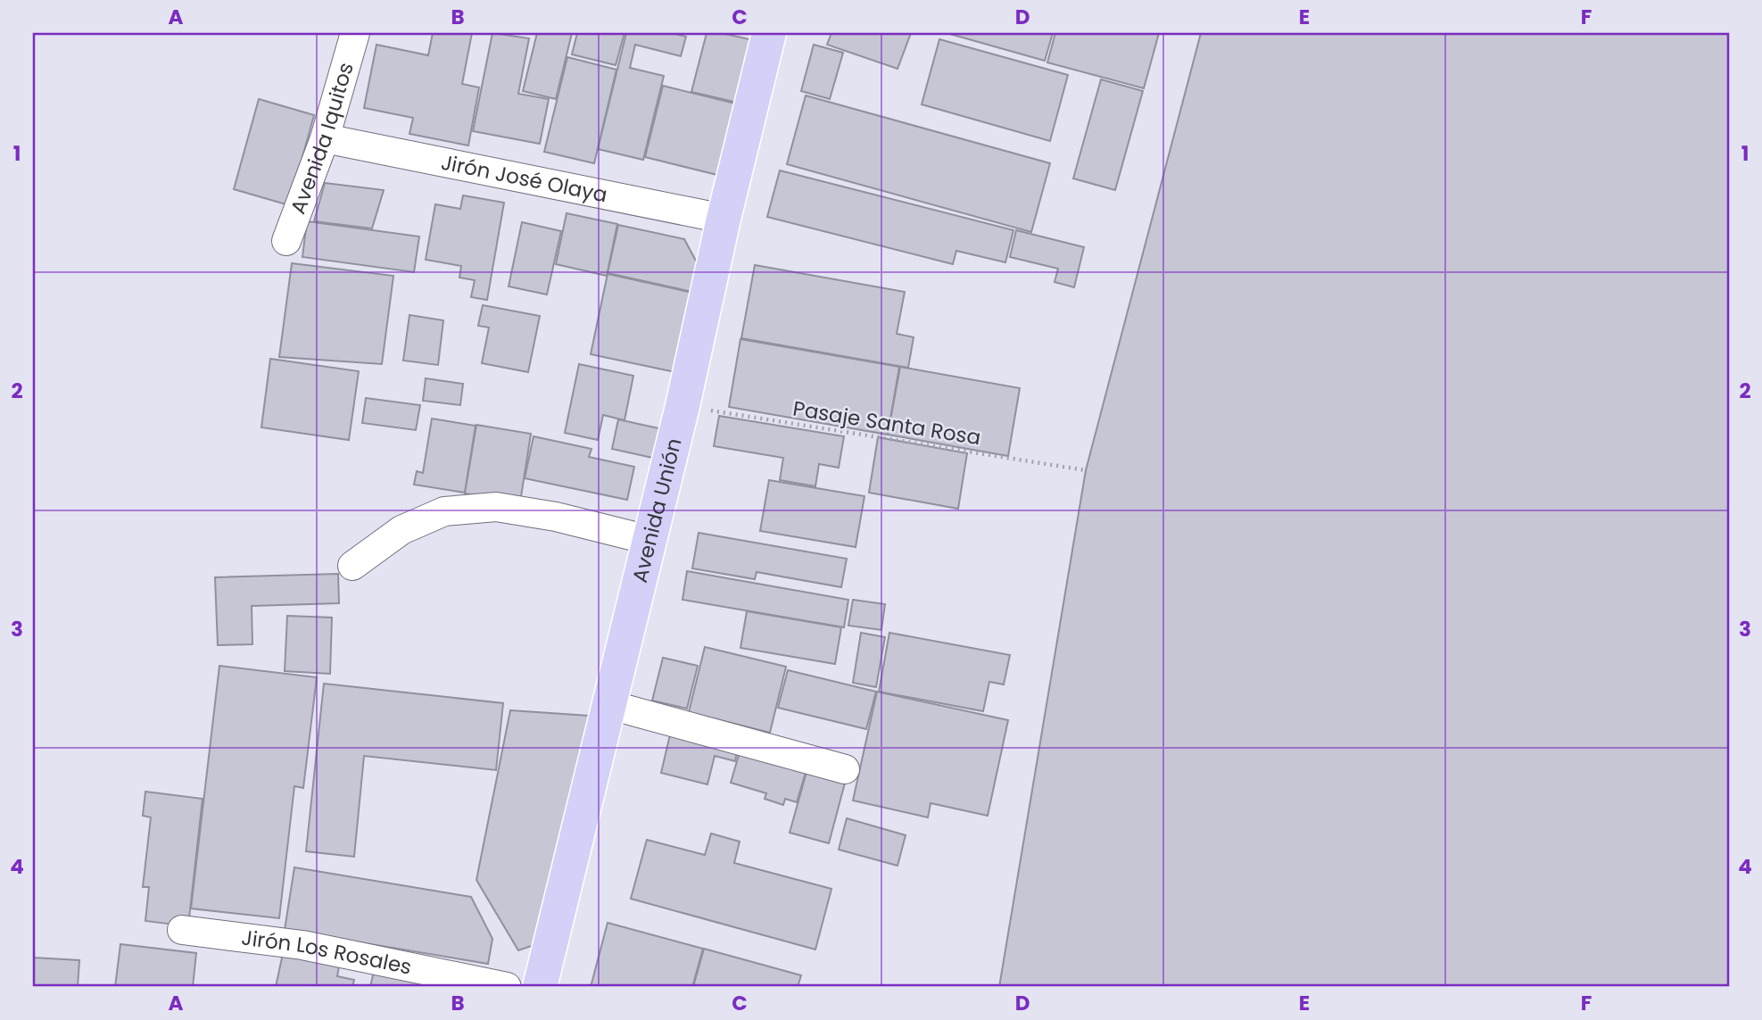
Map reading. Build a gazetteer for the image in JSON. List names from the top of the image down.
{
  "streets": {
    "main road": ["Avenida Unión"],
    "street": ["Avenida Iquitos", "Jirón José Olaya", "Jirón Los Rosales"],
    "path": ["Pasaje Santa Rosa"]
  },
  "crossings": [
    ["Avenida Iquitos", "Jirón José Olaya"],
    ["Jirón José Olaya", "Avenida Unión"],
    ["Pasaje Santa Rosa", "Avenida Unión"]
  ],
  "grid": {
    "columns": [
      "A",
      "B",
      "C",
      "D",
      "E",
      "F"
    ],
    "rows": [
      "1",
      "2",
      "3",
      "4"
    ]
  }
}
